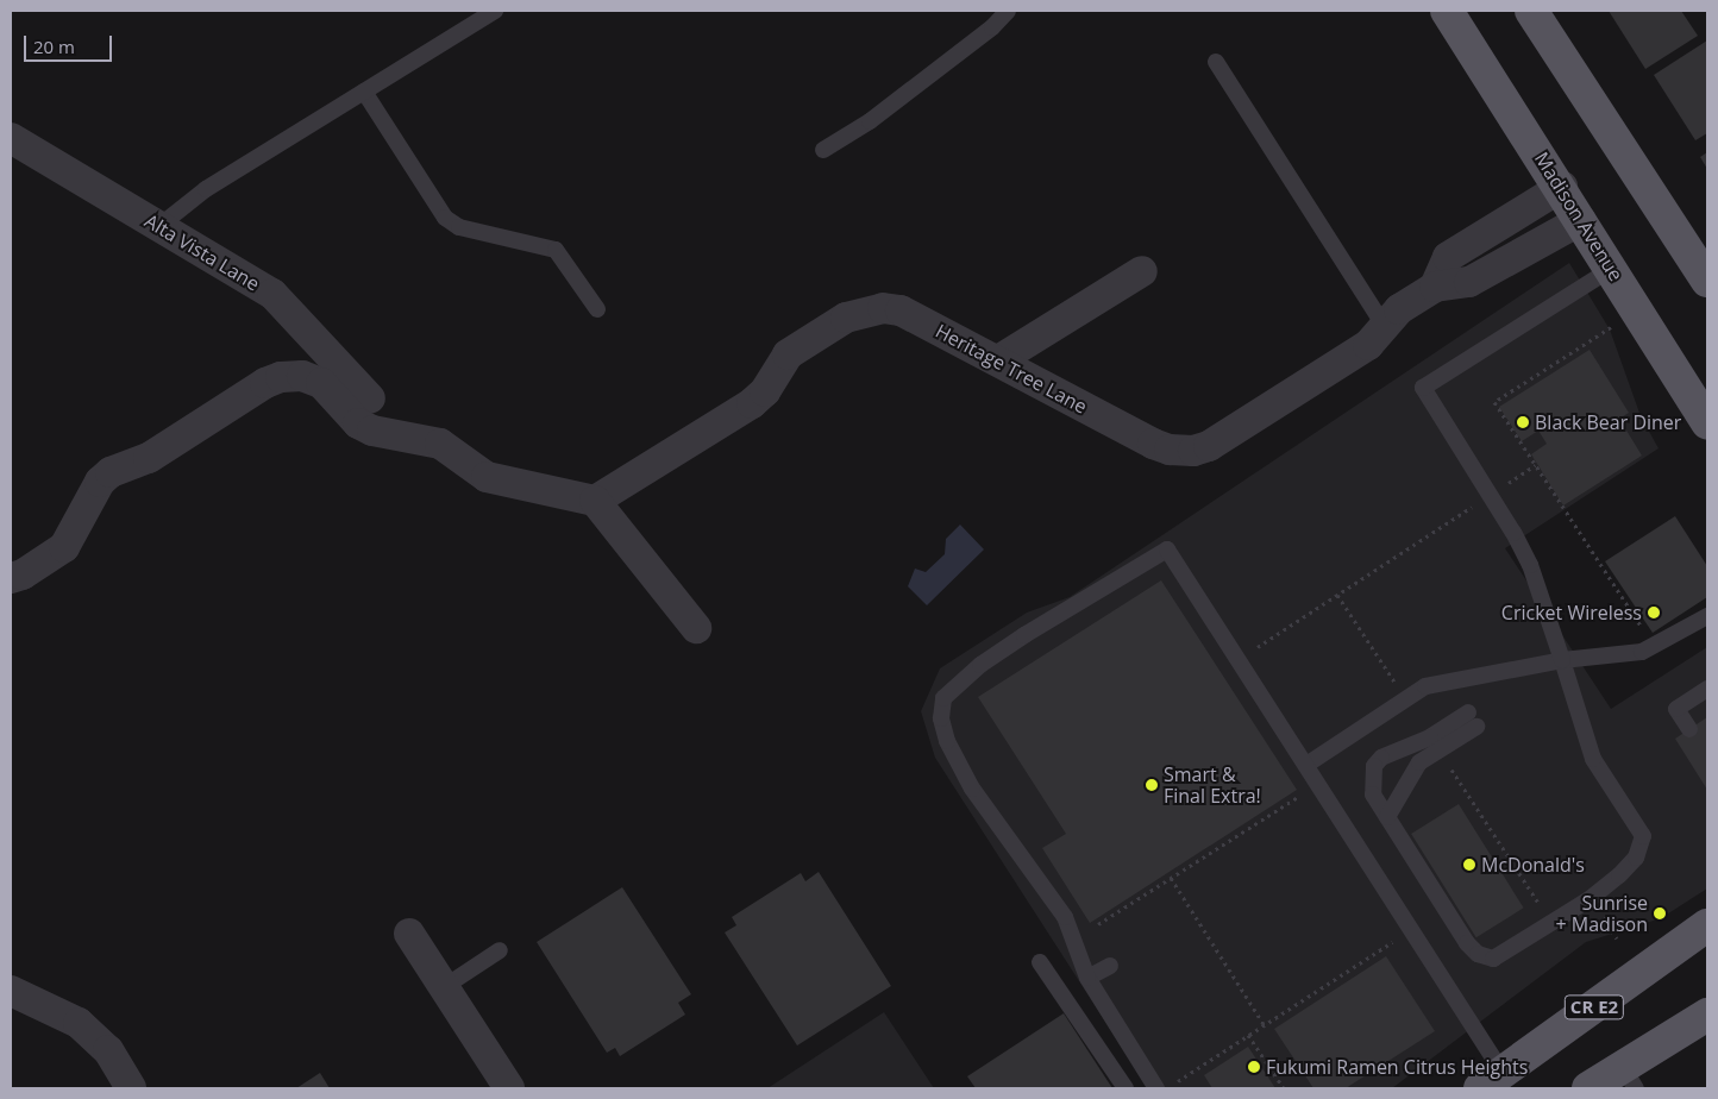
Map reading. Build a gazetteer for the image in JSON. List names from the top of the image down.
{
  "streets": {
    "main road": ["Madison Avenue", "CR E2"],
    "street": ["Alta Vista Lane", "Heritage Tree Lane"]
  },
  "crossings": [
    ["Madison Avenue", "Heritage Tree Lane"]
  ],
  "places": [
    "Black Bear Diner",
    "Cricket Wireless",
    "Smart & Final Extra!",
    "McDonald's",
    "Sunrise + Madison",
    "Fukumi Ramen Citrus Heights"
  ],
  "scale_bar": "20 m"
}
